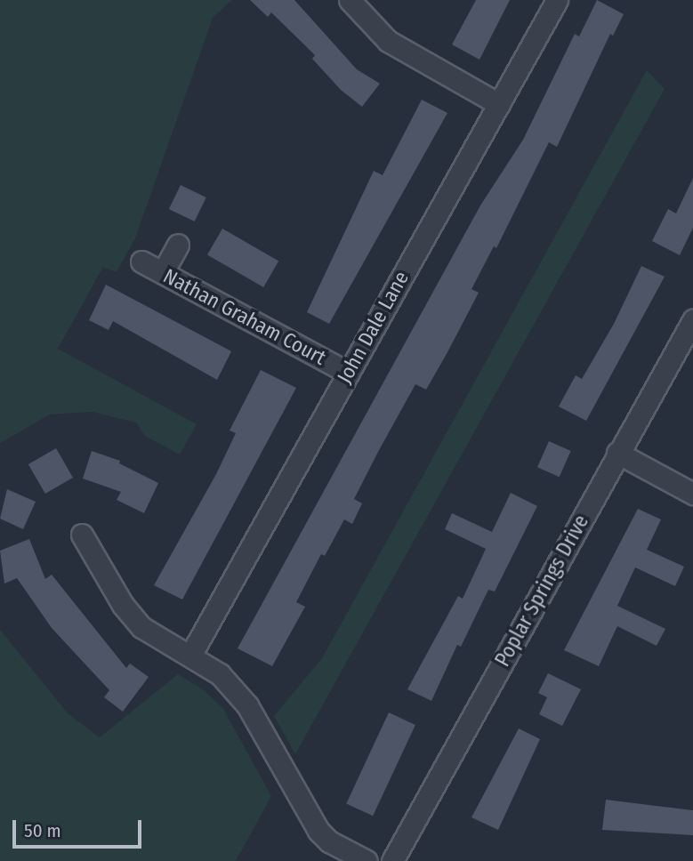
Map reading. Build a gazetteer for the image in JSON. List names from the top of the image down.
{
  "streets": {
    "street": ["Nathan Graham Court", "John Dale Lane", "Poplar Springs Drive"]
  },
  "crossings": [
    ["Nathan Graham Court", "John Dale Lane"]
  ],
  "scale_bar": "50 m"
}
